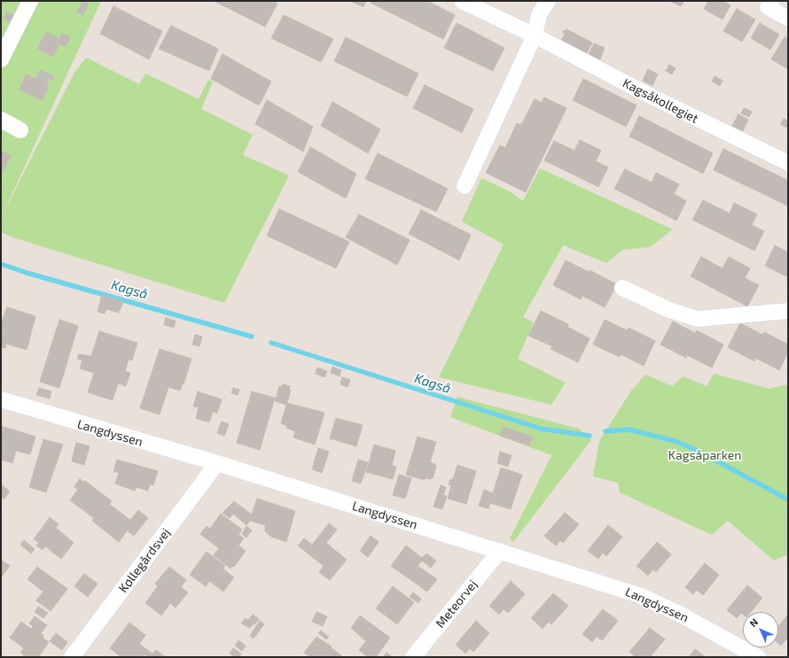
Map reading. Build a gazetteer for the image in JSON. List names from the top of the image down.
{
  "streets": {
    "street": [
      "Kagsåkollegiet",
      "Langdyssen",
      "Køllegårdsvej",
      "Meteorvej"
    ]
  },
  "crossings": [
    ["Langdyssen", "Køllegårdsvej"],
    ["Langdyssen", "Meteorvej"]
  ],
  "water": ["Kagså"],
  "parks": ["Kagsåparken"],
  "north": "top left"
}
